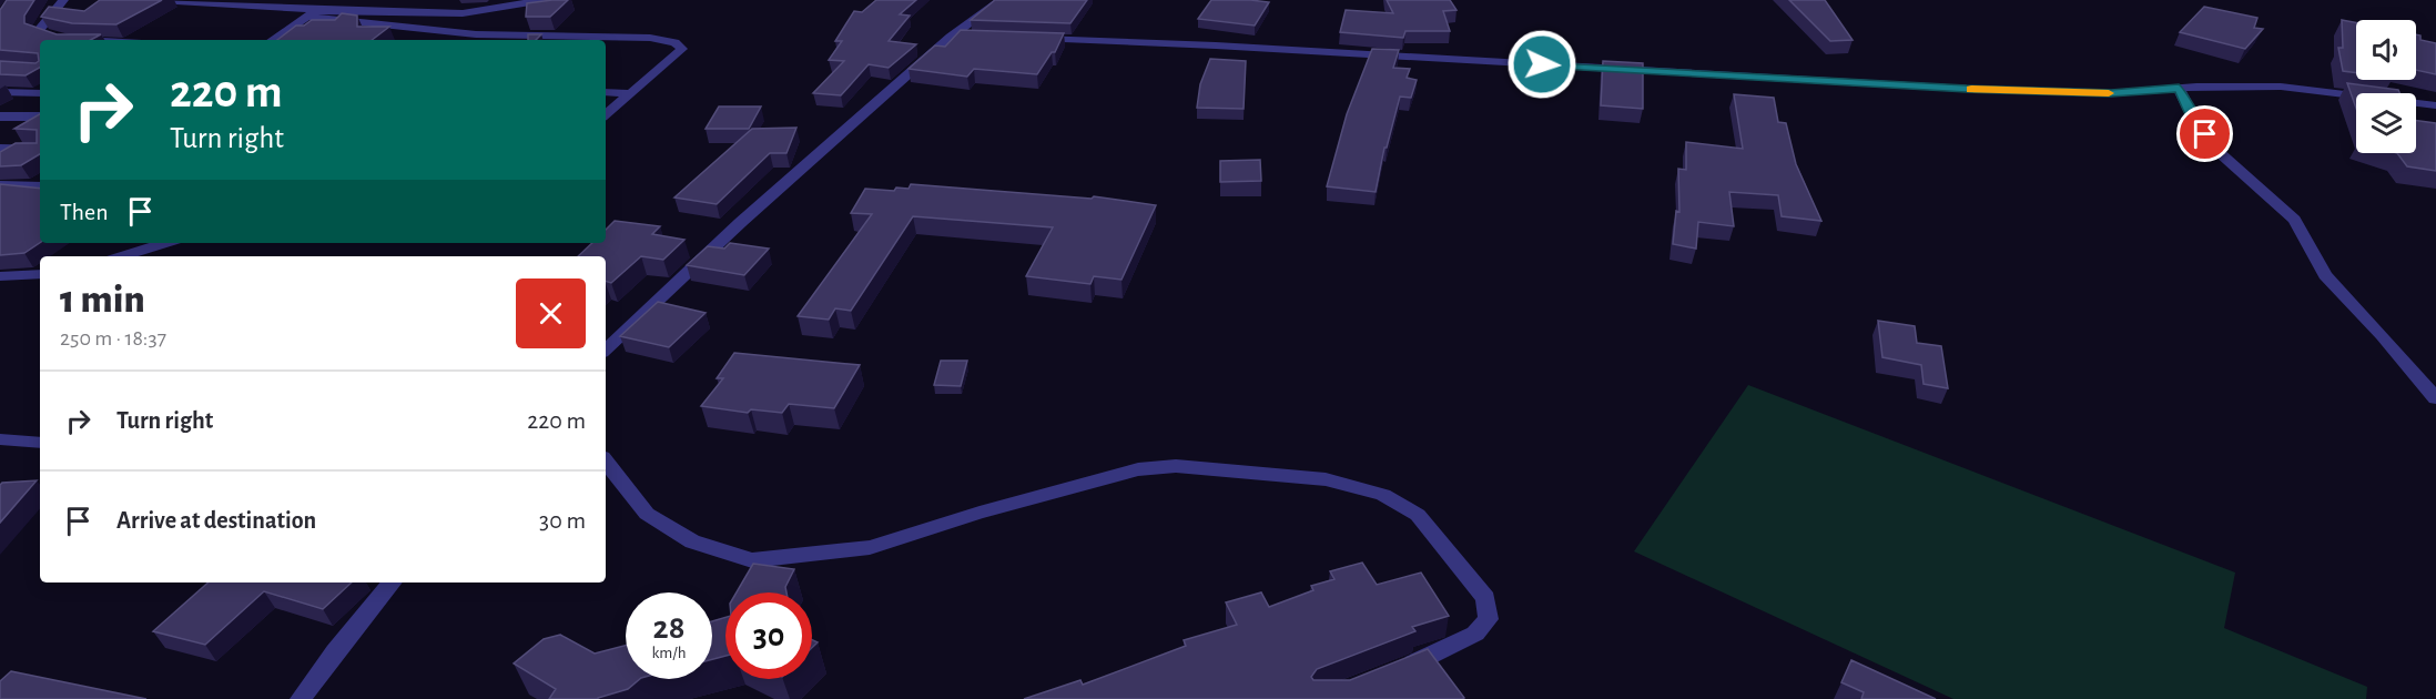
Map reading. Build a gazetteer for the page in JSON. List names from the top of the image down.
{
  "page": {
    "turn": ["220 m", "Turn right"],
    "then": "Then",
    "heading": ["1 min", "250 m · 18:37"],
    "list": [
      {
        "name": "Turn right",
        "value": "220 m"
      },
      {
        "name": "Arrive at destination",
        "value": "30 m"
      }
    ],
    "speed": "28 km/h",
    "limit": "30"
  }
}
